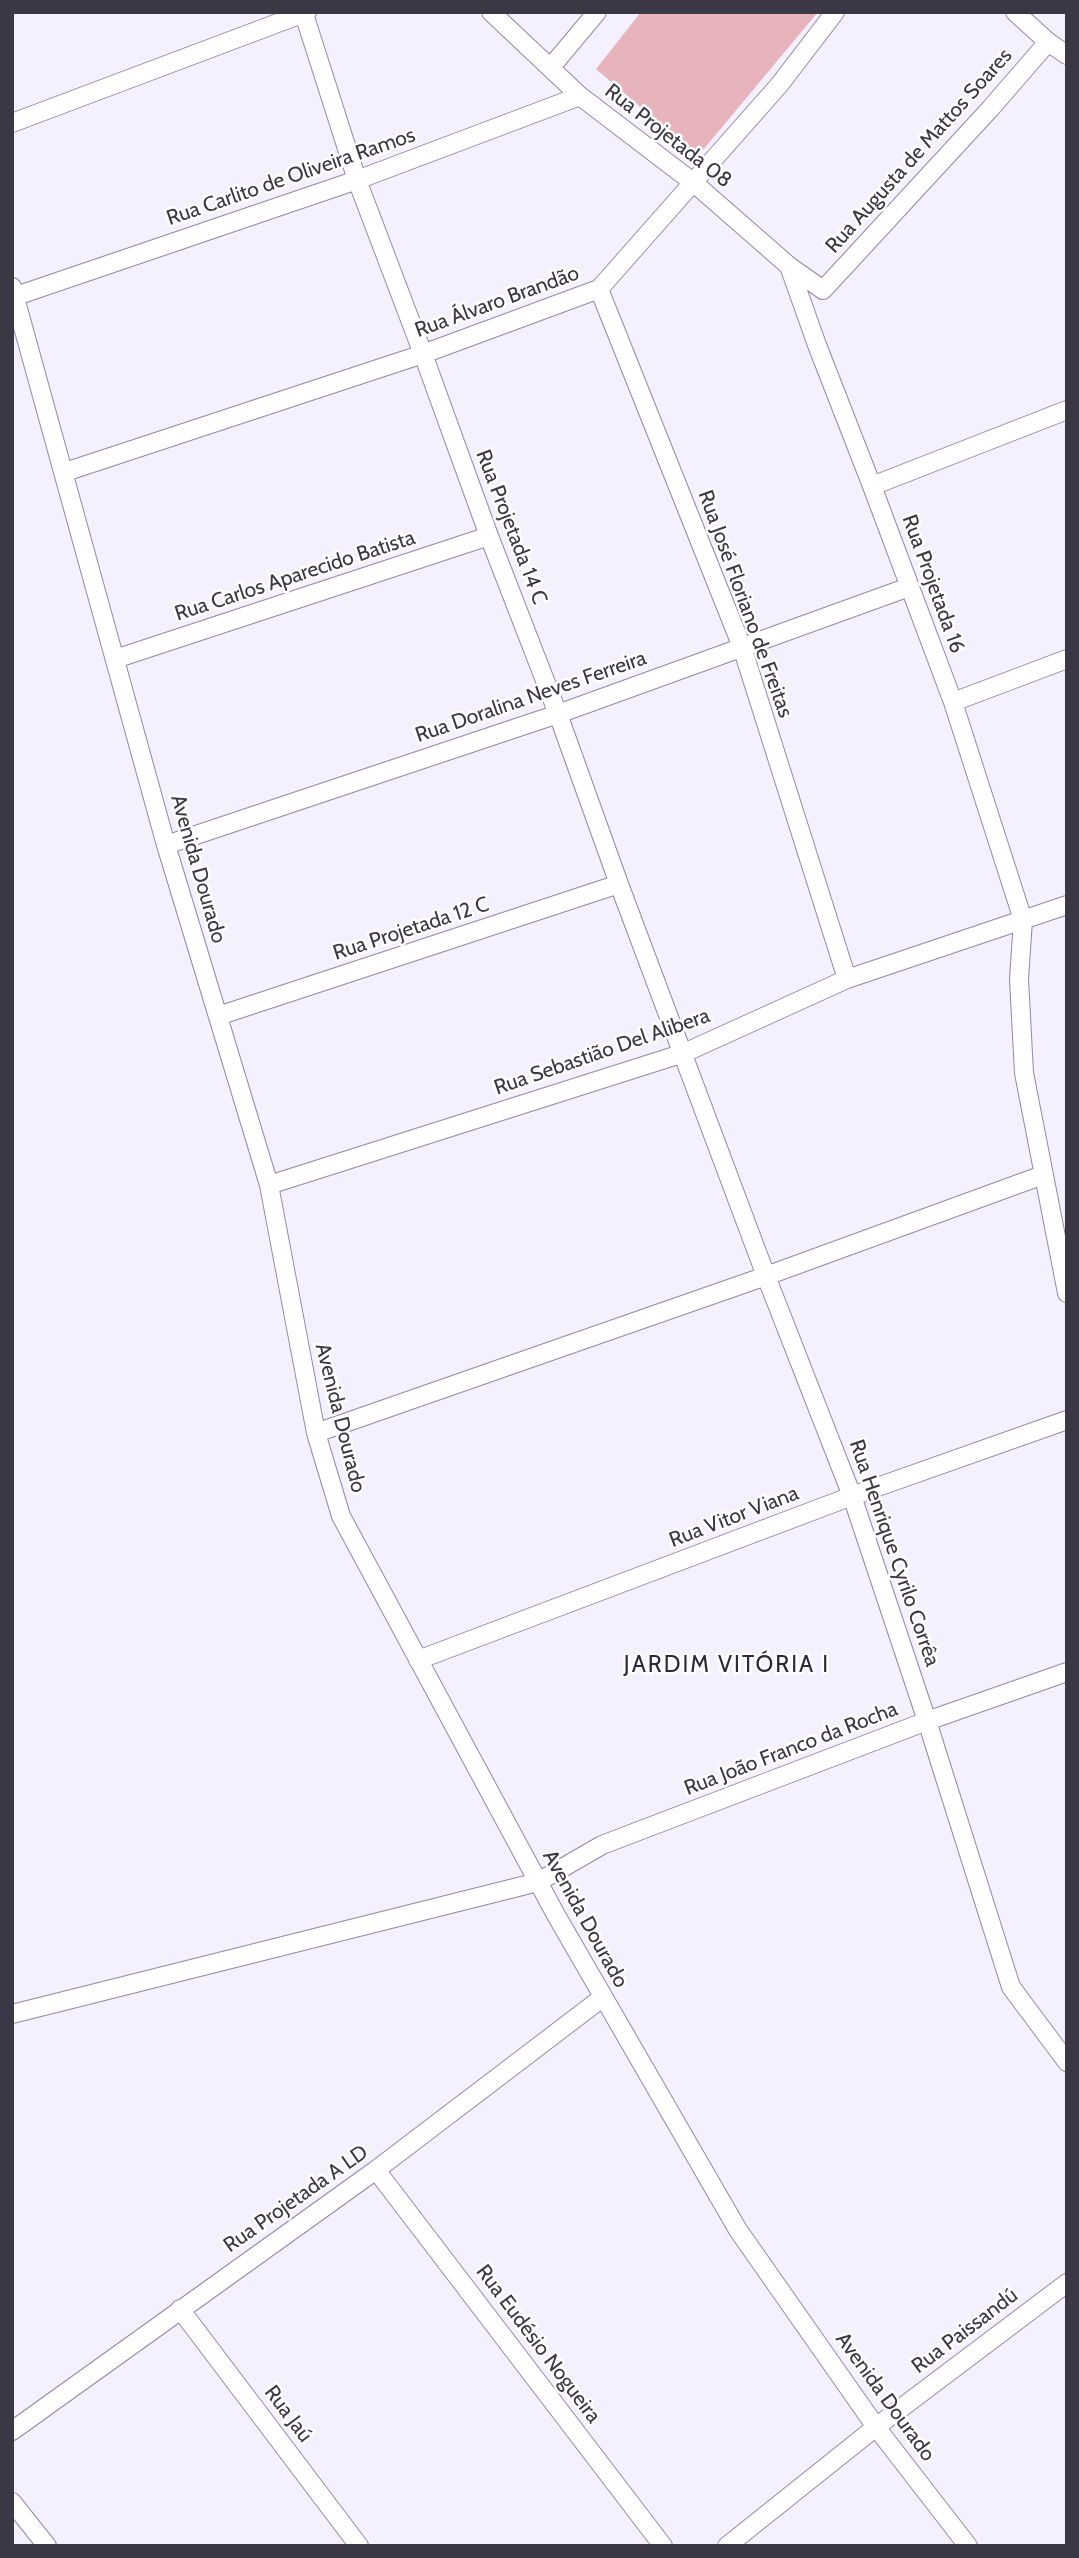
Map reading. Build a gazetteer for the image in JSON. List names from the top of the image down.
{
  "streets": {
    "street": [
      "Rua Projetada 08",
      "Rua Augusta de Mattos Soares",
      "Rua Carlito de Oliveira Ramos",
      "Rua Álvaro Brandão",
      "Rua Projetada 14 C",
      "Rua Carlos Aparecido Batista",
      "Rua Projetada 16",
      "Rua José Floriano de Freitas",
      "Rua Doralina Neves Ferreira",
      "Avenida Dourado",
      "Rua Projetada 12 C",
      "Rua Sebastião Del Alibera",
      "Rua Vitor Viana",
      "Rua Henrique Cyrilo Corrêa",
      "Rua João Franco da Rocha",
      "Rua Projetada A LD",
      "Rua Paissandú",
      "Rua Eudésio Nogueira",
      "Rua Jaú"
    ]
  },
  "crossings": [
    ["Rua Projetada 08", "Rua Augusta de Mattos Soares"],
    ["Rua Projetada 08", "Rua Carlito de Oliveira Ramos"],
    ["Rua Projetada 08", "Rua Álvaro Brandão"],
    ["Rua Projetada 08", "Rua Projetada 16"],
    ["Rua Carlito de Oliveira Ramos", "Rua Projetada 14 C"],
    ["Rua Carlito de Oliveira Ramos", "Avenida Dourado"],
    ["Rua Álvaro Brandão", "Rua Projetada 14 C"],
    ["Rua Álvaro Brandão", "Rua José Floriano de Freitas"],
    ["Rua Álvaro Brandão", "Avenida Dourado"],
    ["Rua Projetada 14 C", "Rua Carlos Aparecido Batista"],
    ["Rua Projetada 14 C", "Rua Doralina Neves Ferreira"],
    ["Rua Projetada 14 C", "Rua Projetada 12 C"],
    ["Rua Projetada 14 C", "Rua Sebastião Del Alibera"],
    ["Rua Projetada 14 C", "Rua Henrique Cyrilo Corrêa"],
    ["Rua Carlos Aparecido Batista", "Avenida Dourado"],
    ["Rua Projetada 16", "Rua Doralina Neves Ferreira"],
    ["Rua Projetada 16", "Rua Sebastião Del Alibera"],
    ["Rua José Floriano de Freitas", "Rua Doralina Neves Ferreira"],
    ["Rua José Floriano de Freitas", "Rua Sebastião Del Alibera"],
    ["Rua Doralina Neves Ferreira", "Avenida Dourado"],
    ["Avenida Dourado", "Rua Projetada 12 C"],
    ["Avenida Dourado", "Rua Sebastião Del Alibera"],
    ["Avenida Dourado", "Rua Vitor Viana"],
    ["Avenida Dourado", "Rua João Franco da Rocha"],
    ["Avenida Dourado", "Rua Projetada A LD"],
    ["Avenida Dourado", "Rua Paissandú"],
    ["Rua Sebastião Del Alibera", "Rua Henrique Cyrilo Corrêa"],
    ["Rua Vitor Viana", "Rua Henrique Cyrilo Corrêa"],
    ["Rua Henrique Cyrilo Corrêa", "Rua João Franco da Rocha"],
    ["Rua Projetada A LD", "Rua Eudésio Nogueira"],
    ["Rua Projetada A LD", "Rua Jaú"]
  ],
  "districts": ["JARDIM VITÓRIA I"]
}
